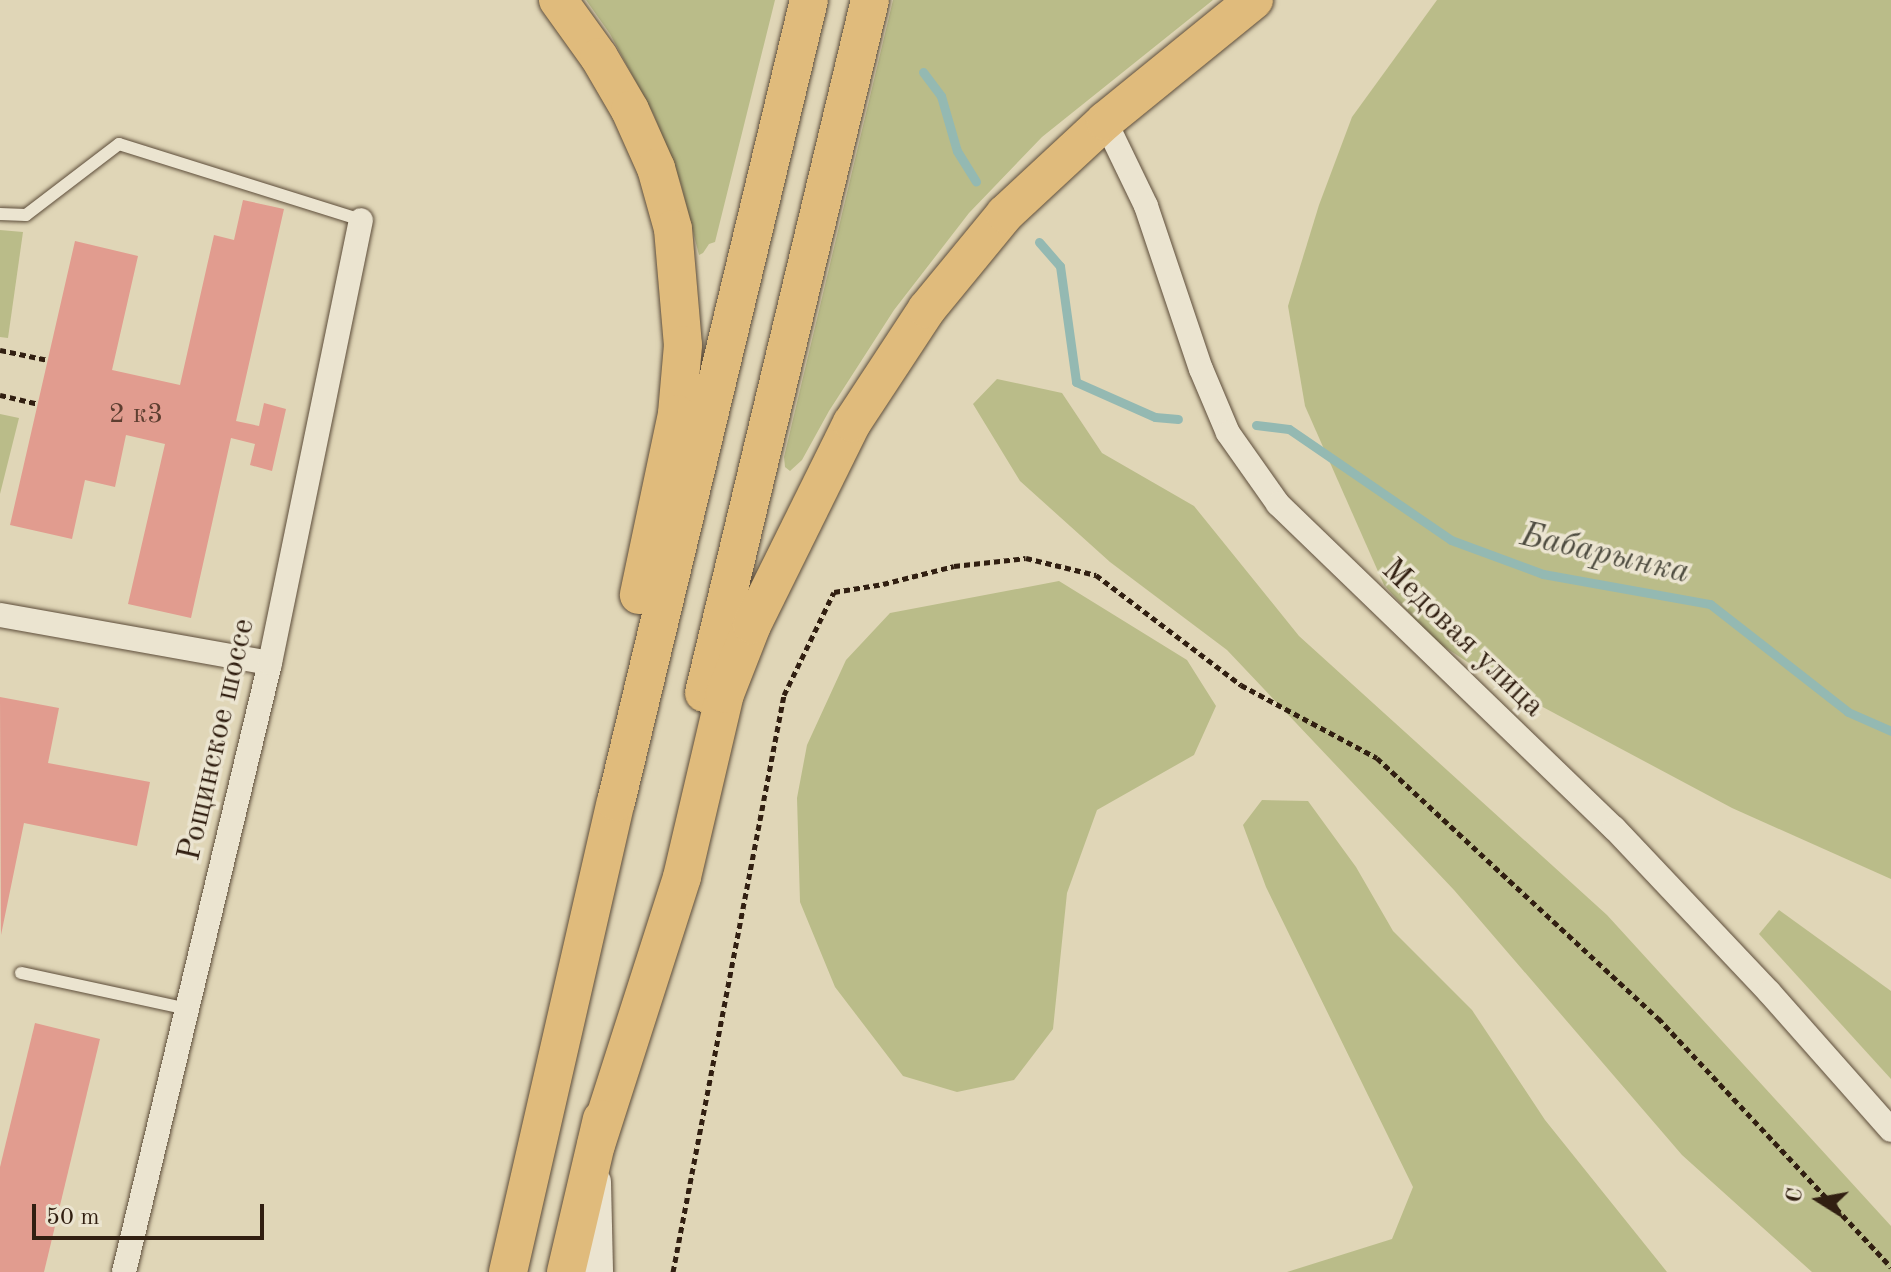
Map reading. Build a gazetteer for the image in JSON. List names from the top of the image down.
{
  "streets": {
    "street": ["Медовая улица", "Рощинское шоссе"]
  },
  "water": ["Бабарынка"],
  "house_numbers": ["2 к3"],
  "scale_bar": "50 m",
  "north": "left"
}
